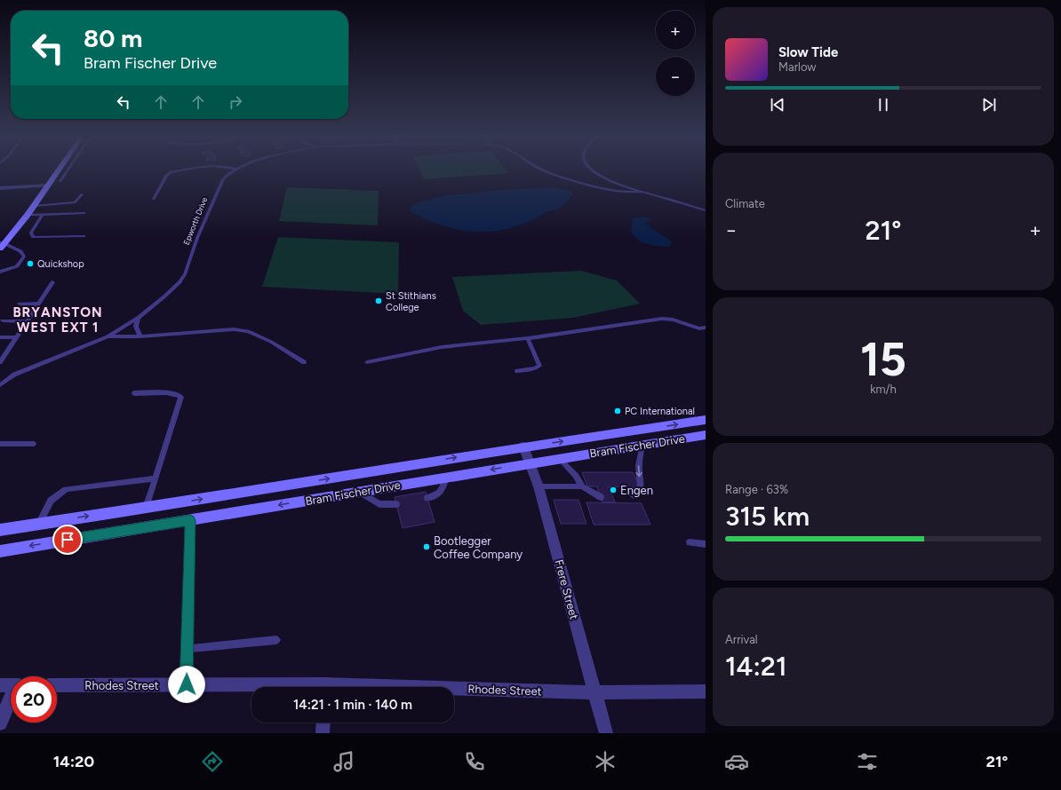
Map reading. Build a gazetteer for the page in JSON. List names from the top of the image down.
{
  "streets": {
    "main road": ["Bram Fischer Drive"],
    "street": ["Frere Street", "Rhodes Street"],
    "lane": ["Epworth Drive"]
  },
  "crossings": [
    ["Bram Fischer Drive", "Frere Street"],
    ["Frere Street", "Rhodes Street"]
  ],
  "districts": ["BRYANSTON WEST EXT 1"],
  "places": [
    "Quickshop",
    "St Stithians College",
    "PC International",
    "Engen",
    "Bootlegger Coffee Company"
  ],
  "page": {
    "map_buttons": ["+", "−"],
    "turn": ["80 m", "Bram Fischer Drive"],
    "song": ["Slow Tide", "Marlow"],
    "tile": [
      "Climate",
      ["15", "km/h"],
      ["Range · 63%", "315 km"],
      ["Arrival", "14:21"]
    ],
    "heat": ["−", "21°", "+"],
    "limit": "20",
    "trip": "14:21 · 1 min · 140 m",
    "tabs": ["14:20", "21°"]
  }
}
